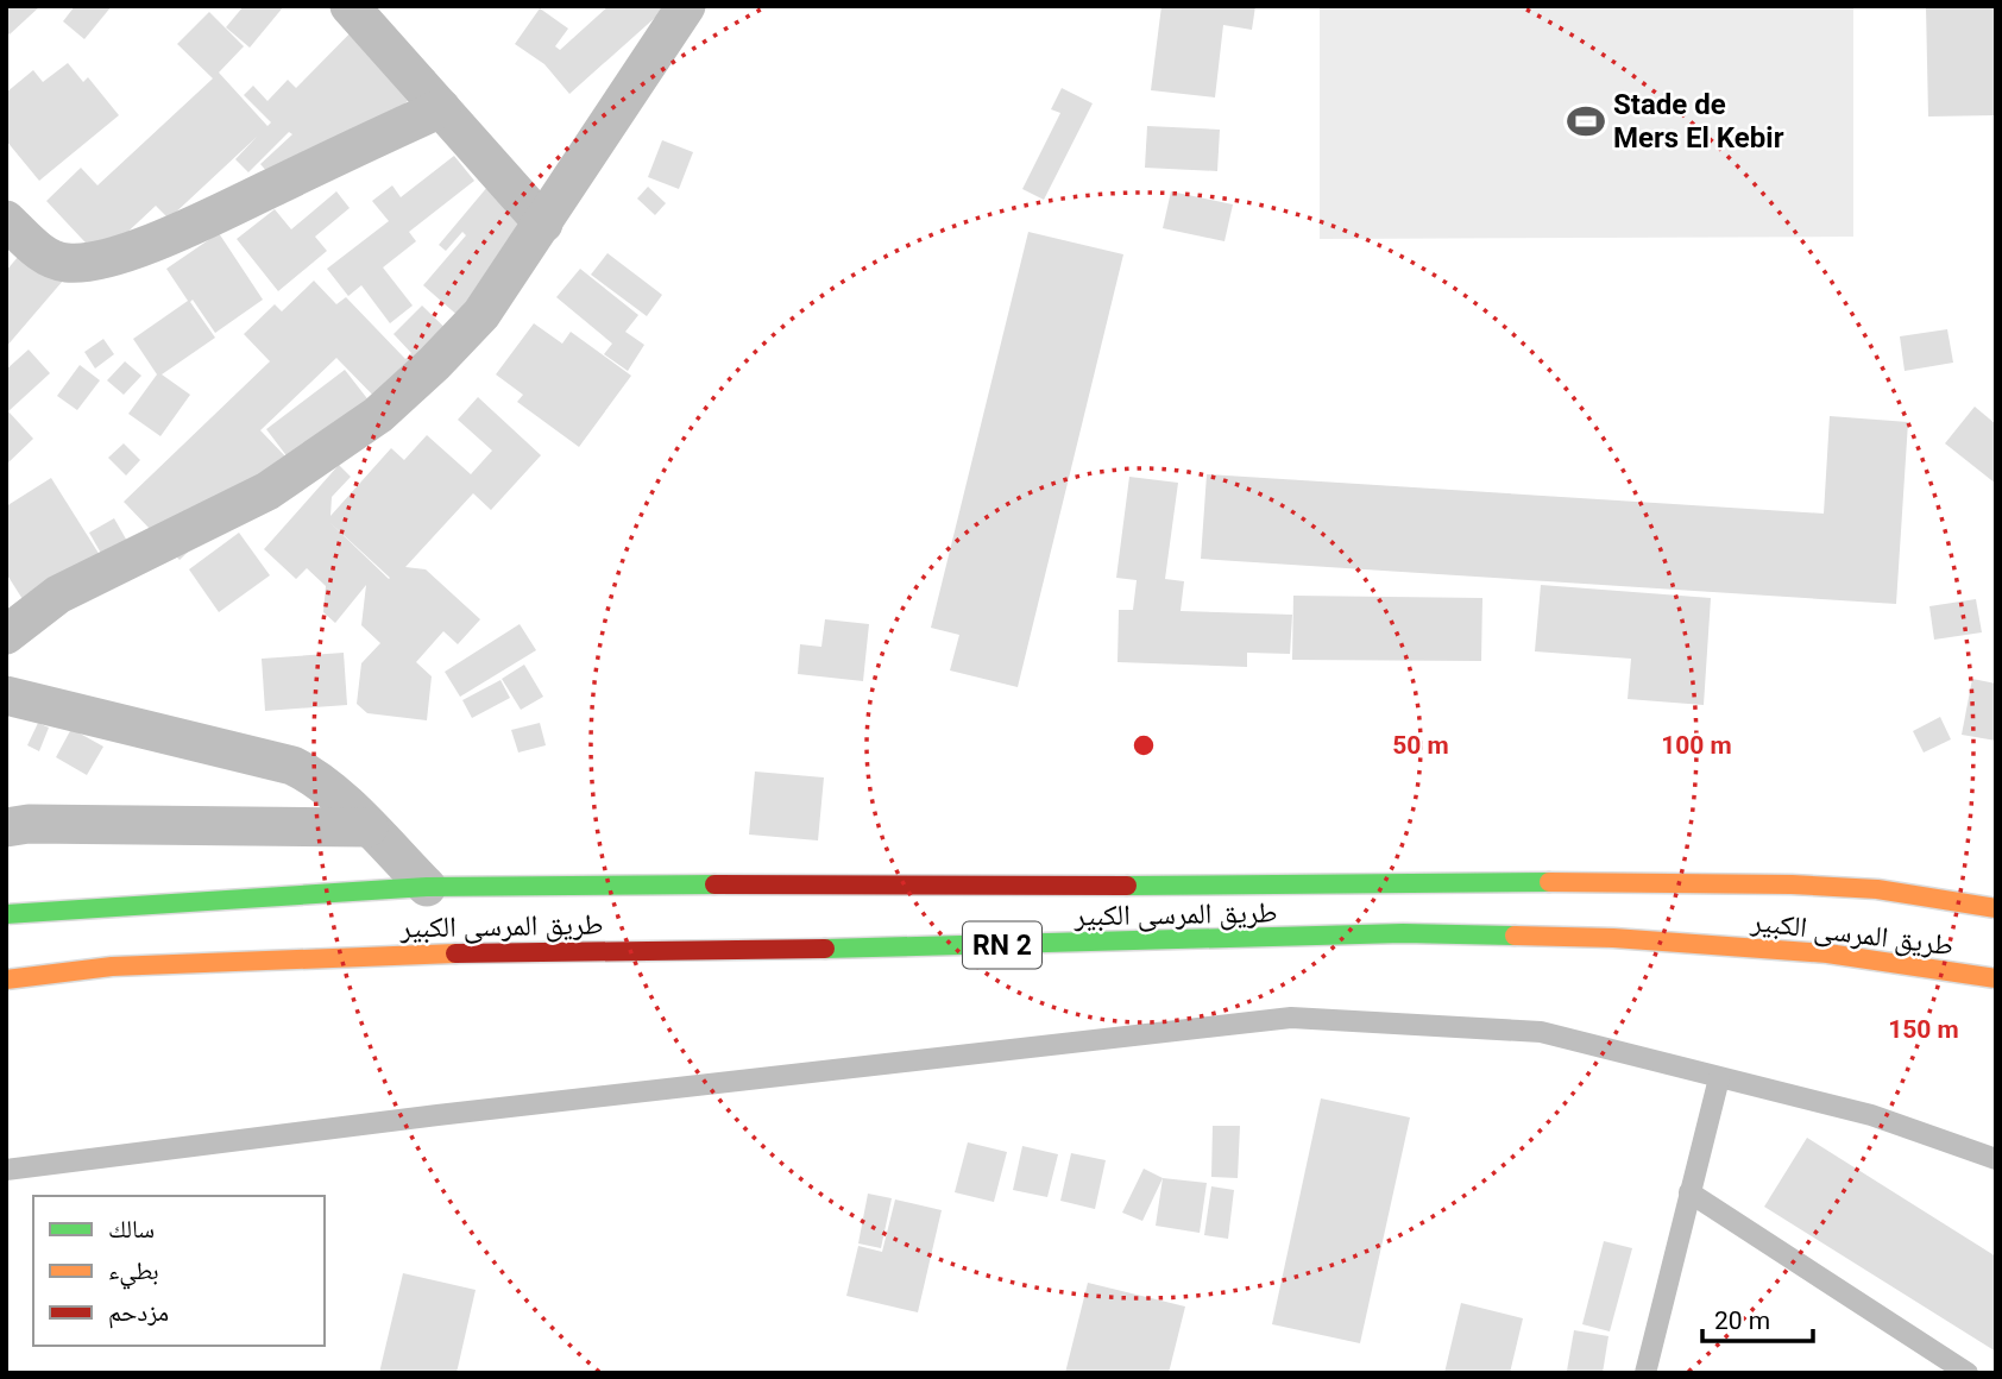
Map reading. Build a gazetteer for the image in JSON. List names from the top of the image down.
{
  "streets": {
    "main road": ["طريق المرسى الكبير", "RN 2"]
  },
  "places": {
    "sports": ["Stade de Mers El Kebir"]
  },
  "legend": ["سالك", "بطيء", "مزدحم"],
  "scale_bar": "20 m",
  "rings": ["50 m", "100 m", "150 m"]
}
